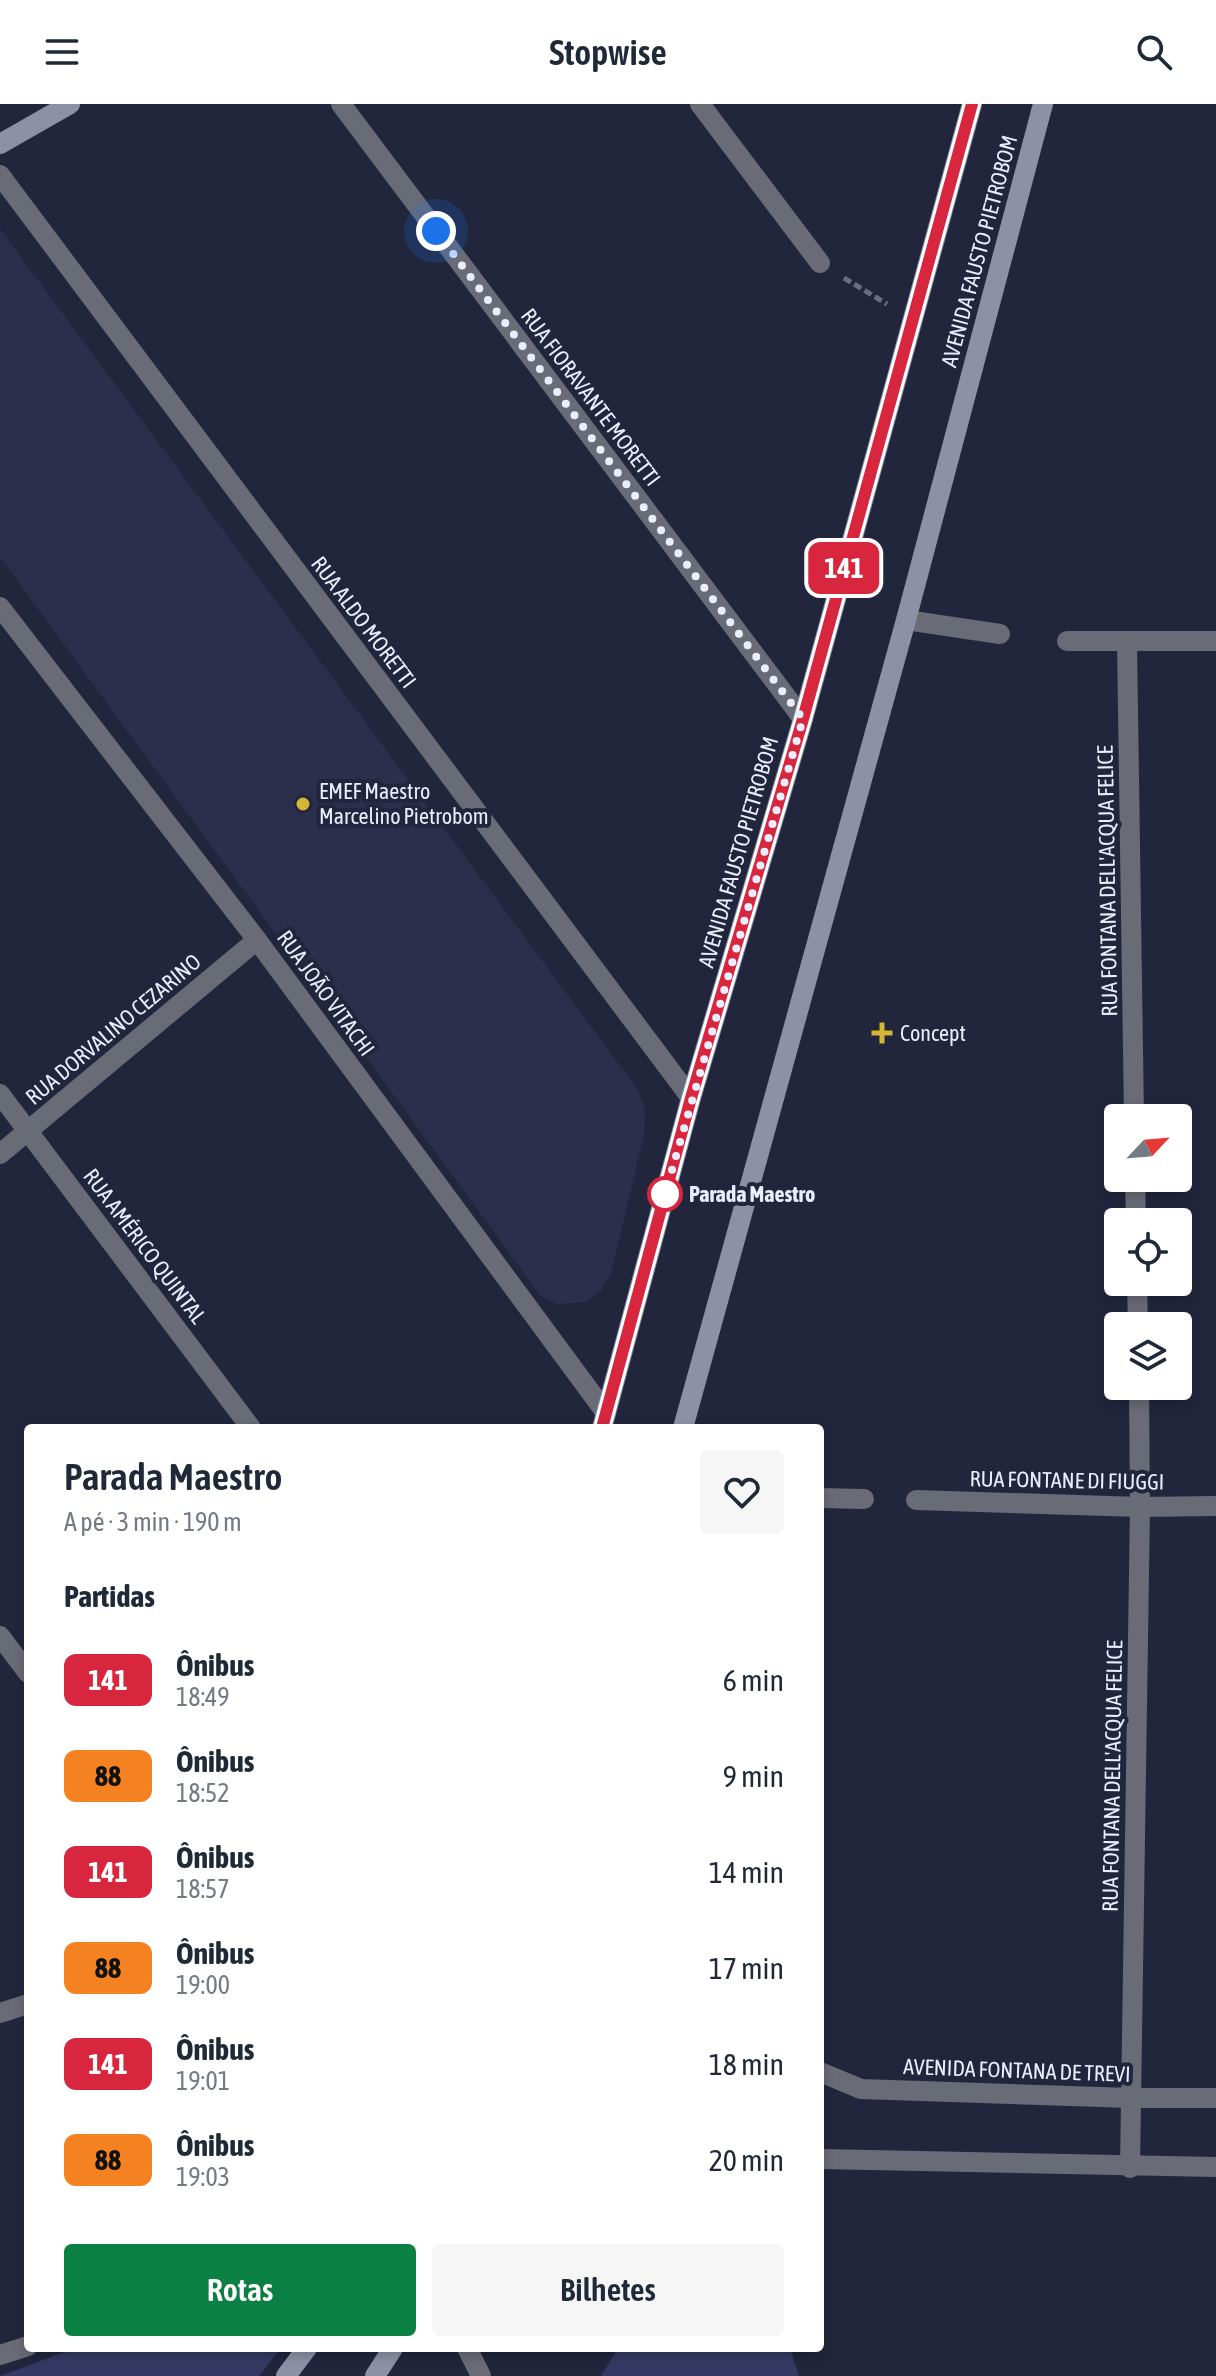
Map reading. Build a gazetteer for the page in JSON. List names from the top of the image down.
{
  "streets": {
    "main road": ["AVENIDA FAUSTO PIETROBOM"],
    "street": [
      "RUA FIORAVANTE MORETTI",
      "RUA ALDO MORETTI",
      "RUA FONTANA DELL'ACQUA FELICE",
      "RUA JOÃO VITACHI",
      "RUA DORVALINO CEZARINO",
      "RUA AMÉRICO QUINTAL",
      "RUA FONTANE DI FIUGGI",
      "AVENIDA FONTANA DE TREVI"
    ]
  },
  "crossings": [
    ["AVENIDA FAUSTO PIETROBOM", "RUA FIORAVANTE MORETTI"],
    ["AVENIDA FAUSTO PIETROBOM", "RUA ALDO MORETTI"],
    ["AVENIDA FAUSTO PIETROBOM", "RUA JOÃO VITACHI"],
    ["RUA FONTANA DELL'ACQUA FELICE", "RUA FONTANE DI FIUGGI"],
    ["RUA FONTANA DELL'ACQUA FELICE", "AVENIDA FONTANA DE TREVI"],
    ["RUA JOÃO VITACHI", "RUA DORVALINO CEZARINO"],
    ["RUA DORVALINO CEZARINO", "RUA AMÉRICO QUINTAL"]
  ],
  "places": {
    "other": ["EMEF Maestro Marcelino Pietrobom", "Parada Maestro"],
    "health": ["Concept"]
  },
  "lines": ["bus line 141"],
  "north": "top right",
  "page": {
    "header": "Stopwise",
    "on_map": "141",
    "heading": [
      ["Parada Maestro", "A pé · 3 min · 190 m"],
      "Partidas"
    ],
    "list": [
      {
        "mark": "141",
        "name": "Ônibus",
        "note": "18:49",
        "value": "6 min"
      },
      {
        "mark": "88",
        "name": "Ônibus",
        "note": "18:52",
        "value": "9 min"
      },
      {
        "mark": "141",
        "name": "Ônibus",
        "note": "18:57",
        "value": "14 min"
      },
      {
        "mark": "88",
        "name": "Ônibus",
        "note": "19:00",
        "value": "17 min"
      },
      {
        "mark": "141",
        "name": "Ônibus",
        "note": "19:01",
        "value": "18 min"
      },
      {
        "mark": "88",
        "name": "Ônibus",
        "note": "19:03",
        "value": "20 min"
      }
    ],
    "buttons": ["Rotas", "Bilhetes"]
  }
}
